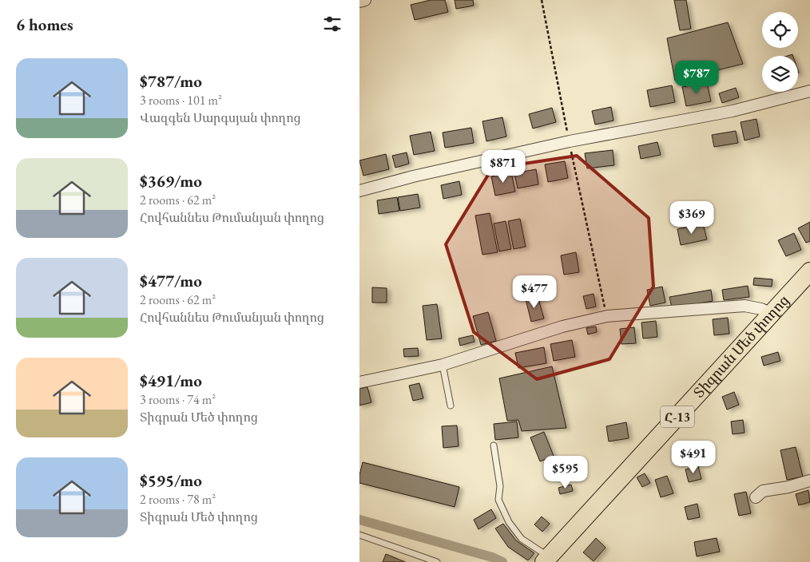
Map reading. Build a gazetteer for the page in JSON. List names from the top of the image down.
{
  "streets": {
    "main road": ["Տիգրան Մեծ փողոց", "Հ-13"]
  },
  "page": {
    "heading": "6 homes",
    "list": [
      {
        "name": "$787/mo",
        "note": "3 rooms · 101 m² · Վազգեն Սարգսյան փողոց"
      },
      {
        "name": "$369/mo",
        "note": "2 rooms · 62 m² · Հովհաննես Թումանյան փողոց"
      },
      {
        "name": "$477/mo",
        "note": "2 rooms · 62 m² · Հովհաննես Թումանյան փողոց"
      },
      {
        "name": "$491/mo",
        "note": "3 rooms · 74 m² · Տիգրան Մեծ փողոց"
      },
      {
        "name": "$595/mo",
        "note": "2 rooms · 78 m² · Տիգրան Մեծ փողոց"
      }
    ],
    "price": [
      "$787",
      "$871",
      "$369",
      "$477",
      "$491",
      "$595"
    ]
  }
}
